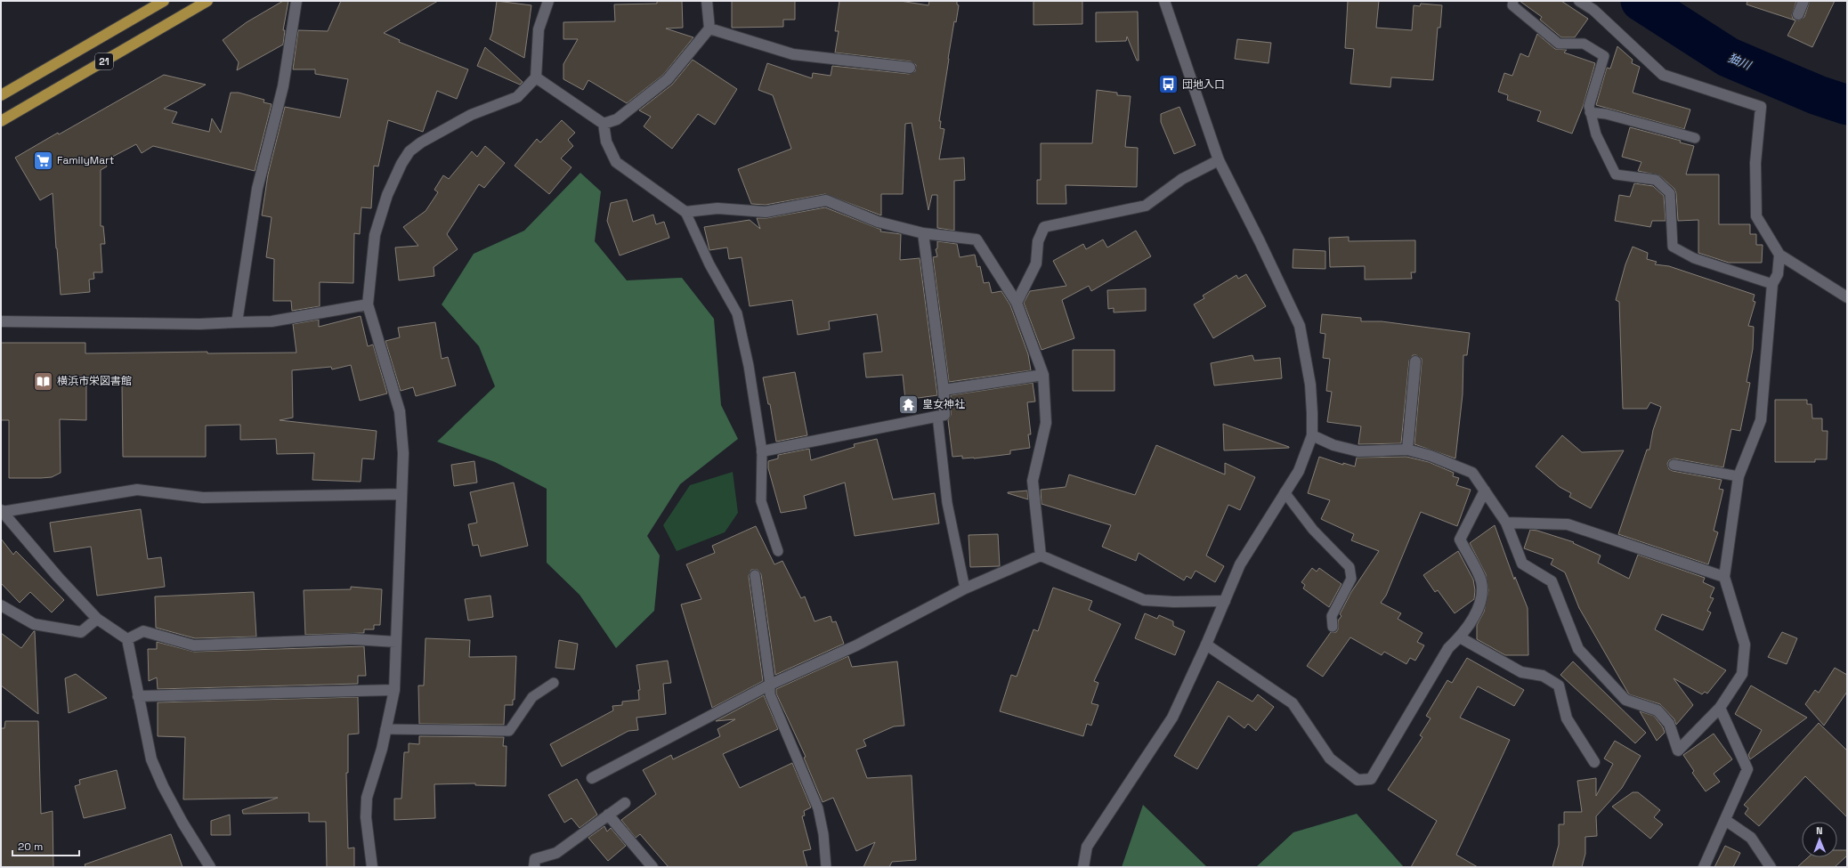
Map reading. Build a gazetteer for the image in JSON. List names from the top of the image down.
{
  "streets": {
    "main road": ["21"]
  },
  "water": ["㹨川"],
  "places": {
    "bus stop": ["団地入口"],
    "supermarket": ["FamilyMart"],
    "library": ["横浜市栄図書館"],
    "temple": ["皇女神社"]
  },
  "scale_bar": "20 m",
  "north": "top"
}
